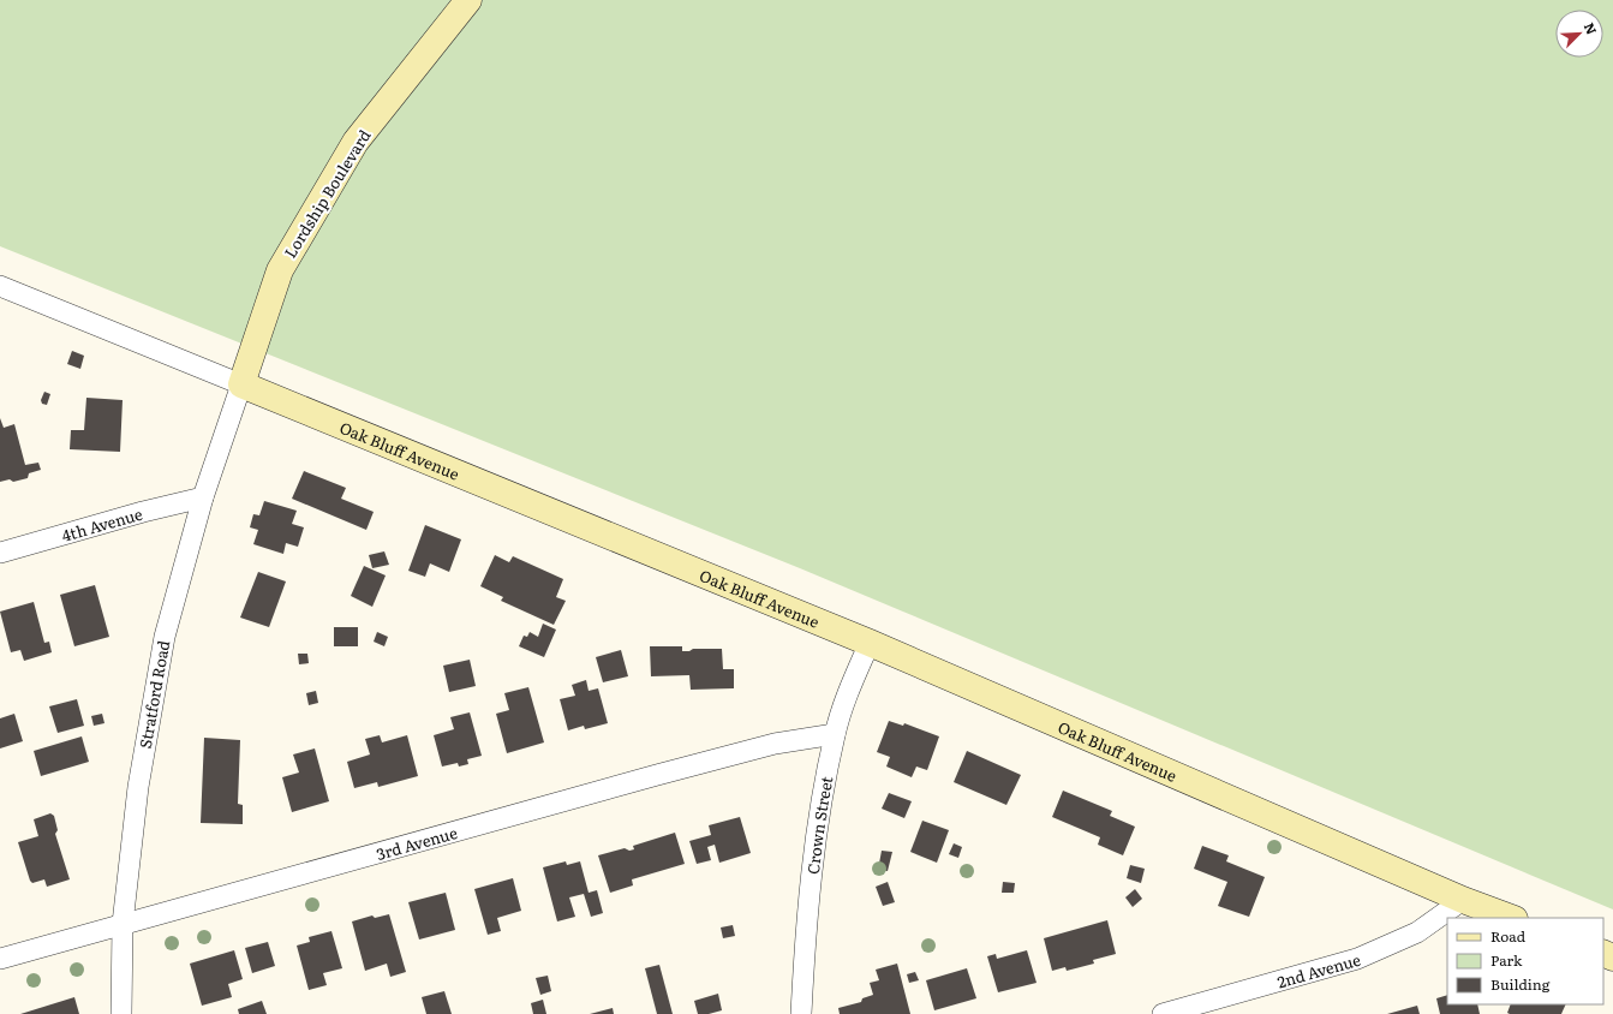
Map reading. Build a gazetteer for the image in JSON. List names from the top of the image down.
{
  "streets": {
    "main road": ["Lordship Boulevard", "Oak Bluff Avenue"],
    "street": [
      "4th Avenue",
      "Stratford Road",
      "Crown Street",
      "3rd Avenue",
      "2nd Avenue"
    ]
  },
  "crossings": [
    ["Lordship Boulevard", "Oak Bluff Avenue"],
    ["Lordship Boulevard", "Stratford Road"],
    ["Oak Bluff Avenue", "Stratford Road"],
    ["Oak Bluff Avenue", "Crown Street"],
    ["Oak Bluff Avenue", "2nd Avenue"],
    ["4th Avenue", "Stratford Road"],
    ["Stratford Road", "3rd Avenue"],
    ["Crown Street", "3rd Avenue"]
  ],
  "legend": ["Road", "Park", "Building"],
  "north": "top right"
}
